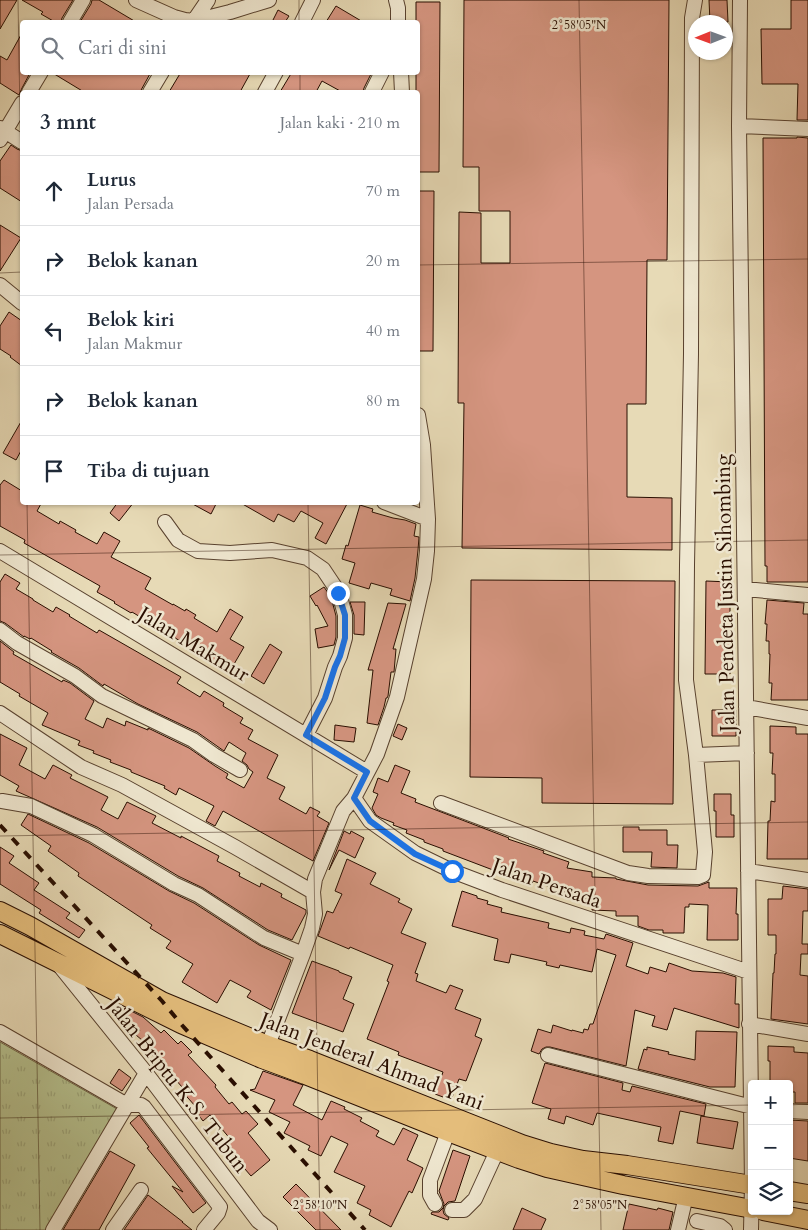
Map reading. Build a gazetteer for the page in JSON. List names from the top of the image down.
{
  "streets": {
    "main road": ["Jalan Jenderal Ahmad Yani"],
    "street": [
      "Jalan Pendeta Justin Sihombing",
      "Jalan Makmur",
      "Jalan Persada",
      "Jalan Briptu K.S. Tubun"
    ]
  },
  "crossings": [
    ["Jalan Pendeta Justin Sihombing", "Jalan Persada"],
    ["Jalan Jenderal Ahmad Yani", "Jalan Briptu K.S. Tubun"]
  ],
  "north": "left",
  "page": {
    "search": "Cari di sini",
    "heading": ["3 mnt", "Jalan kaki · 210 m"],
    "list": [
      ["Lurus", "Jalan Persada", "70 m"],
      ["Belok kanan", "20 m"],
      ["Belok kiri", "Jalan Makmur", "40 m"],
      ["Belok kanan", "80 m"],
      "Tiba di tujuan"
    ],
    "map_buttons": ["+", "−"]
  },
  "coordinates": ["2°58'05\"N", "2°58'10\"N"]
}
